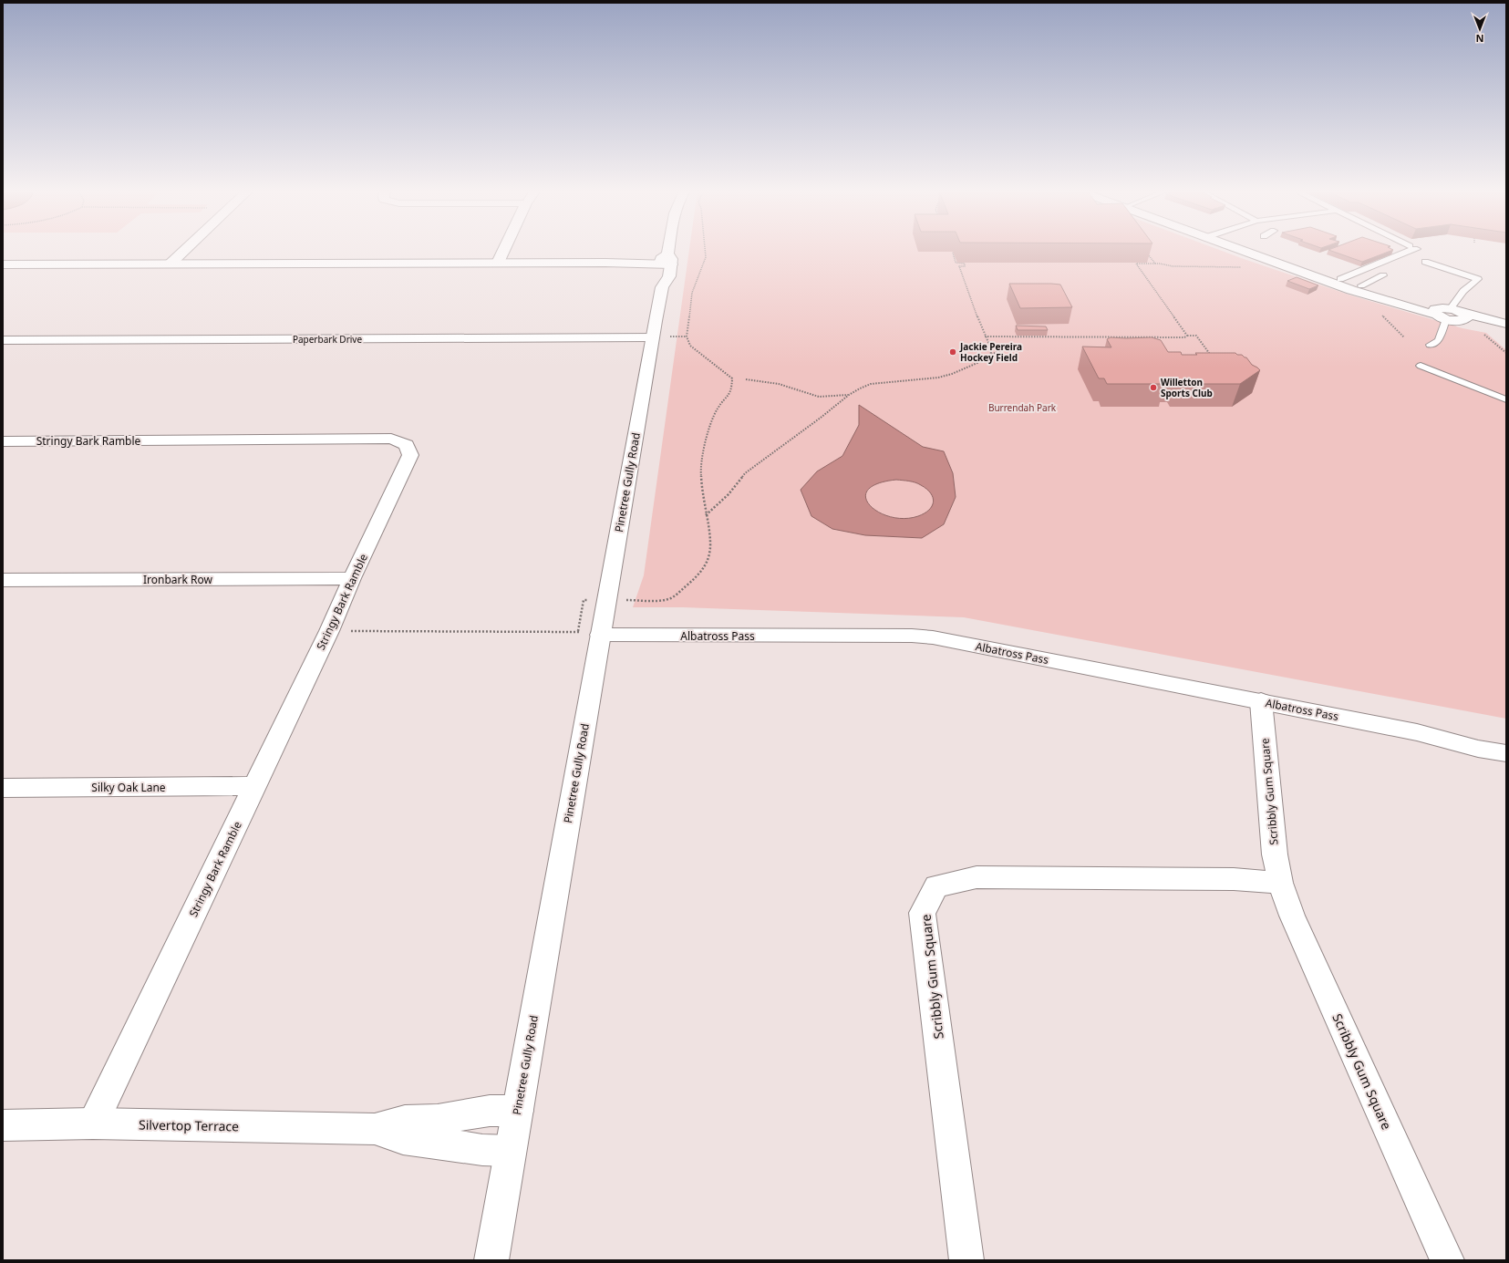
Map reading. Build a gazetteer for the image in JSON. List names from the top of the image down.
{
  "streets": {
    "street": [
      "Paperbark Drive",
      "Stringy Bark Ramble",
      "Pinetree Gully Road",
      "Ironbark Row",
      "Albatross Pass",
      "Silky Oak Lane",
      "Scribbly Gum Square",
      "Silvertop Terrace"
    ]
  },
  "crossings": [
    ["Paperbark Drive", "Pinetree Gully Road"],
    ["Stringy Bark Ramble", "Ironbark Row"],
    ["Stringy Bark Ramble", "Silky Oak Lane"],
    ["Stringy Bark Ramble", "Silvertop Terrace"],
    ["Pinetree Gully Road", "Albatross Pass"],
    ["Pinetree Gully Road", "Silvertop Terrace"],
    ["Albatross Pass", "Scribbly Gum Square"]
  ],
  "parks": ["Burrendah Park"],
  "places": ["Jackie Pereira Hockey Field", "Willetton Sports Club"],
  "north": "bottom"
}
